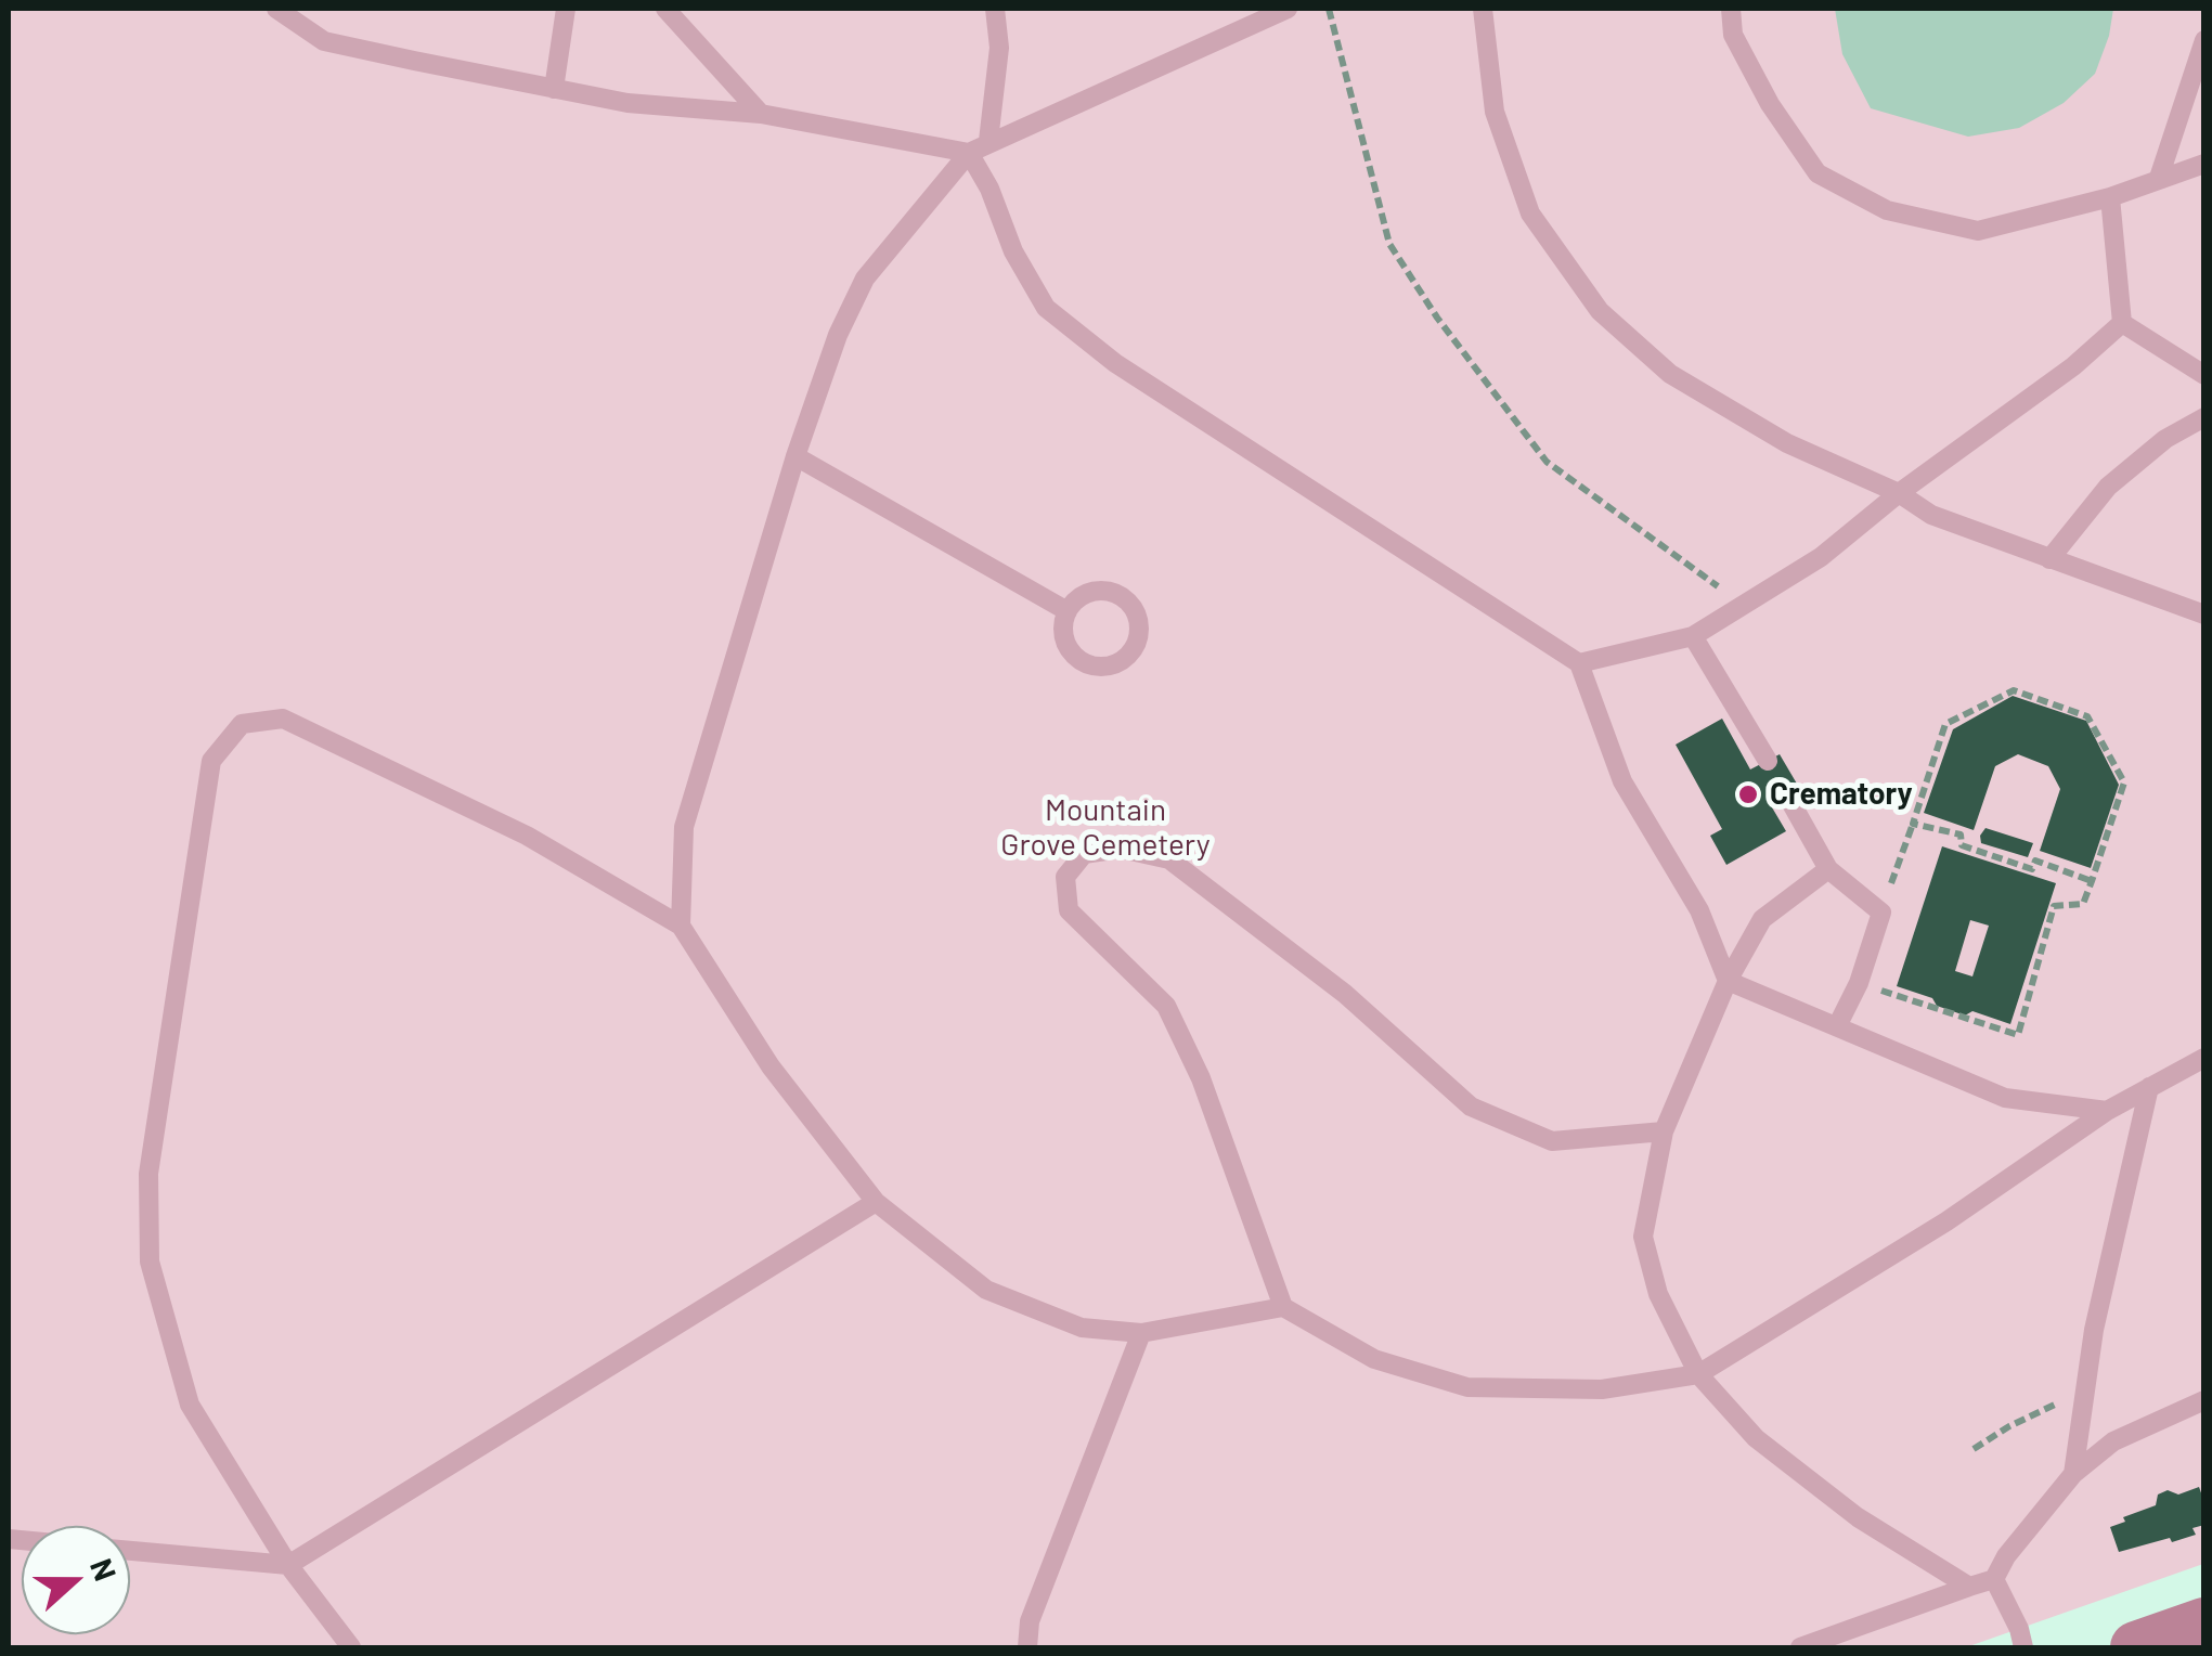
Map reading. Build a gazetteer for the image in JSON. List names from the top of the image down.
{
  "parks": ["Mountain Grove Cemetery"],
  "places": ["Crematory"],
  "north": "right"
}
